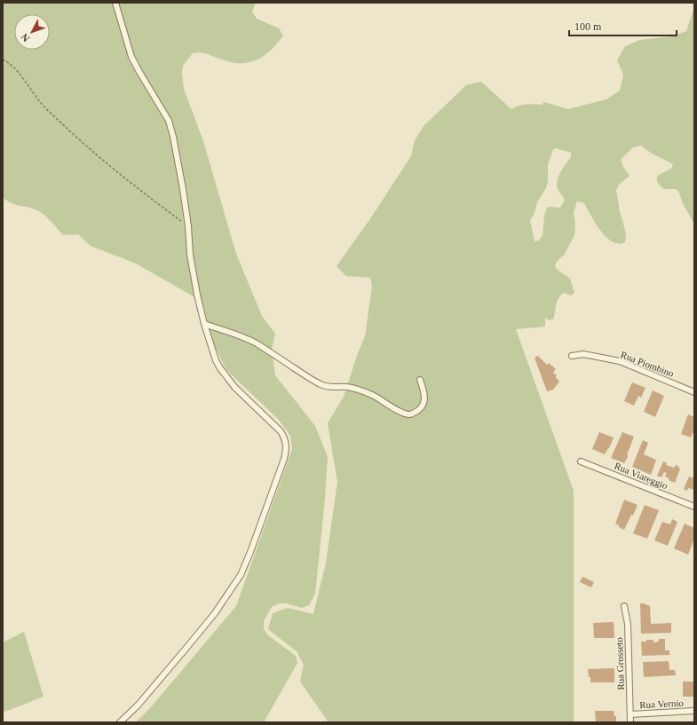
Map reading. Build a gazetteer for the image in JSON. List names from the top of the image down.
{
  "streets": {
    "street": [
      "Rua Piombino",
      "Rua Viareggio",
      "Rua Grosseto",
      "Rua Vernio"
    ]
  },
  "crossings": [
    ["Rua Grosseto", "Rua Vernio"]
  ],
  "scale_bar": "100 m",
  "north": "bottom left"
}
